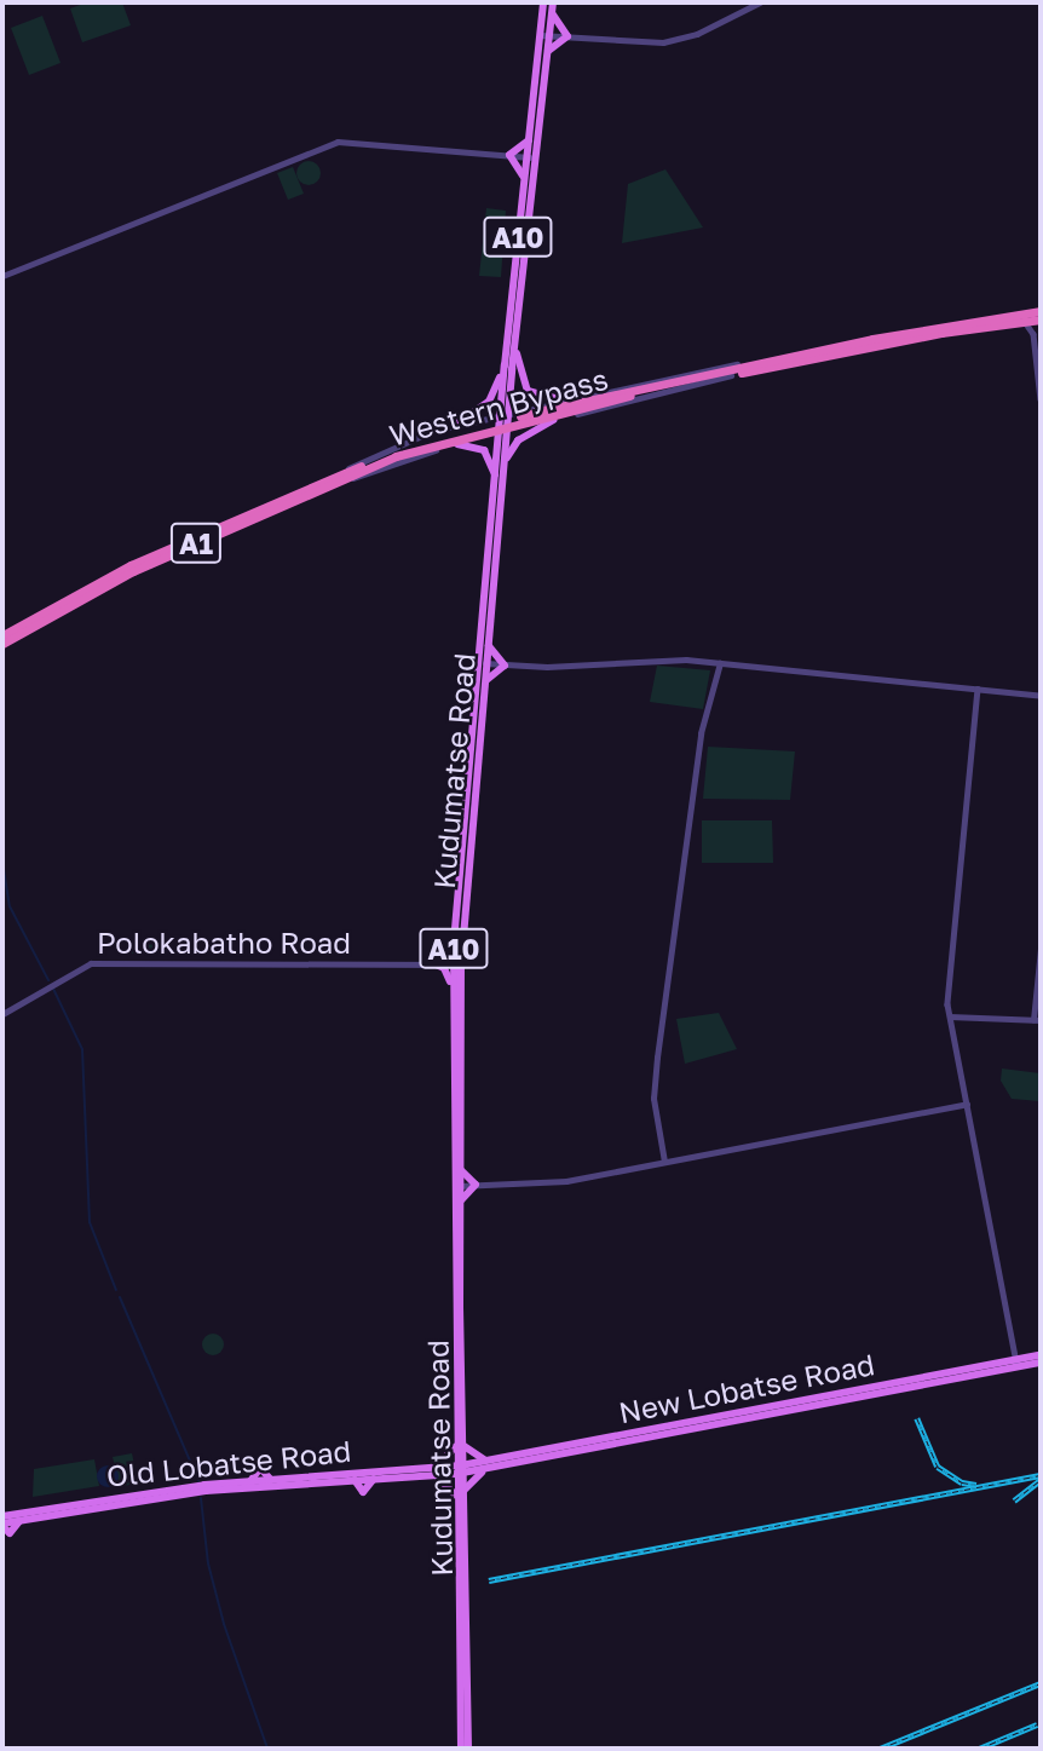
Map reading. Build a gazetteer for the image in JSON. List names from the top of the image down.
{
  "streets": {
    "highway": ["Western Bypass", "A1"],
    "main road": [
      "A10",
      "Kudumatse Road",
      "New Lobatse Road",
      "Old Lobatse Road"
    ],
    "street": ["Polokabatho Road"]
  },
  "crossings": [
    ["Kudumatse Road", "Polokabatho Road"],
    ["Kudumatse Road", "New Lobatse Road"],
    ["New Lobatse Road", "Old Lobatse Road"]
  ]
}
